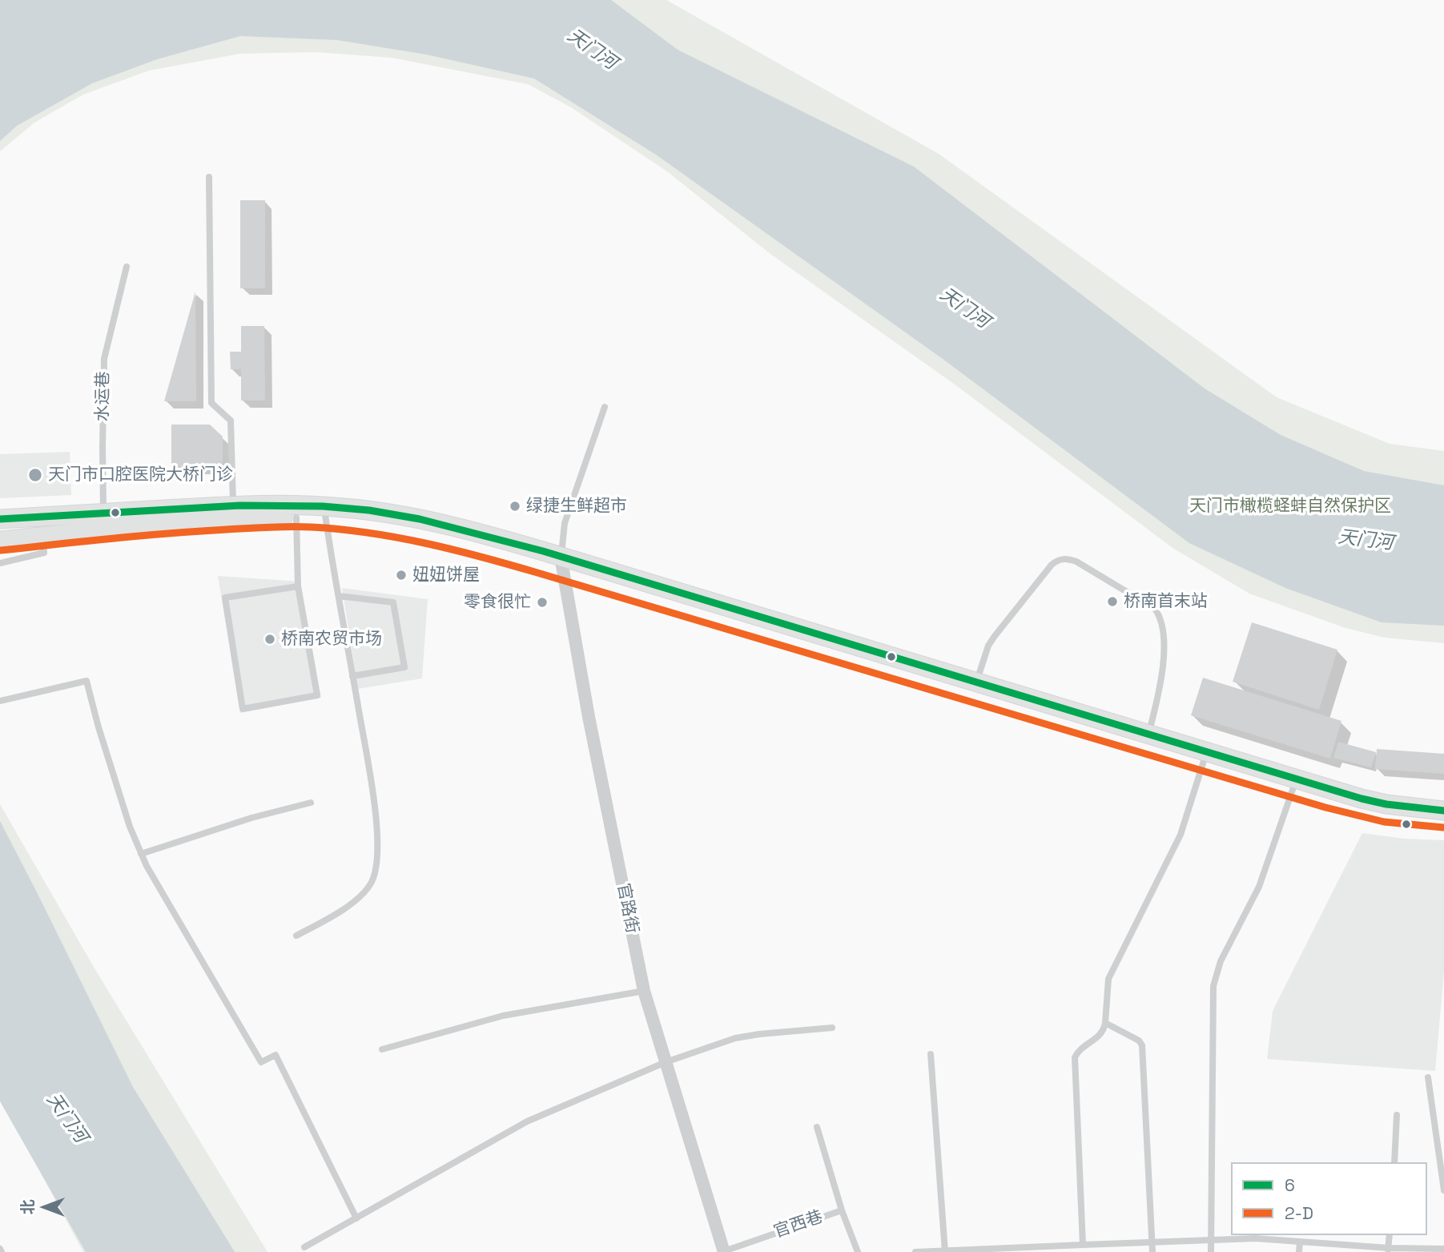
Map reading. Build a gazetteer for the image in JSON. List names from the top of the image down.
{
  "streets": {
    "street": ["官路街"],
    "lane": ["水运巷", "官西巷"]
  },
  "crossings": [
    ["官路街", "官西巷"]
  ],
  "water": ["天门河"],
  "parks": ["天门市橄榄蛏蚌自然保护区"],
  "places": [
    "天门市口腔医院大桥门诊",
    "绿捷生鲜超市",
    "妞妞饼屋",
    "桥南首末站",
    "零食很忙",
    "桥南农贸市场"
  ],
  "lines": ["transit line 6", "transit line 2-D"],
  "legend": ["6", "2-D"],
  "north": "left"
}
